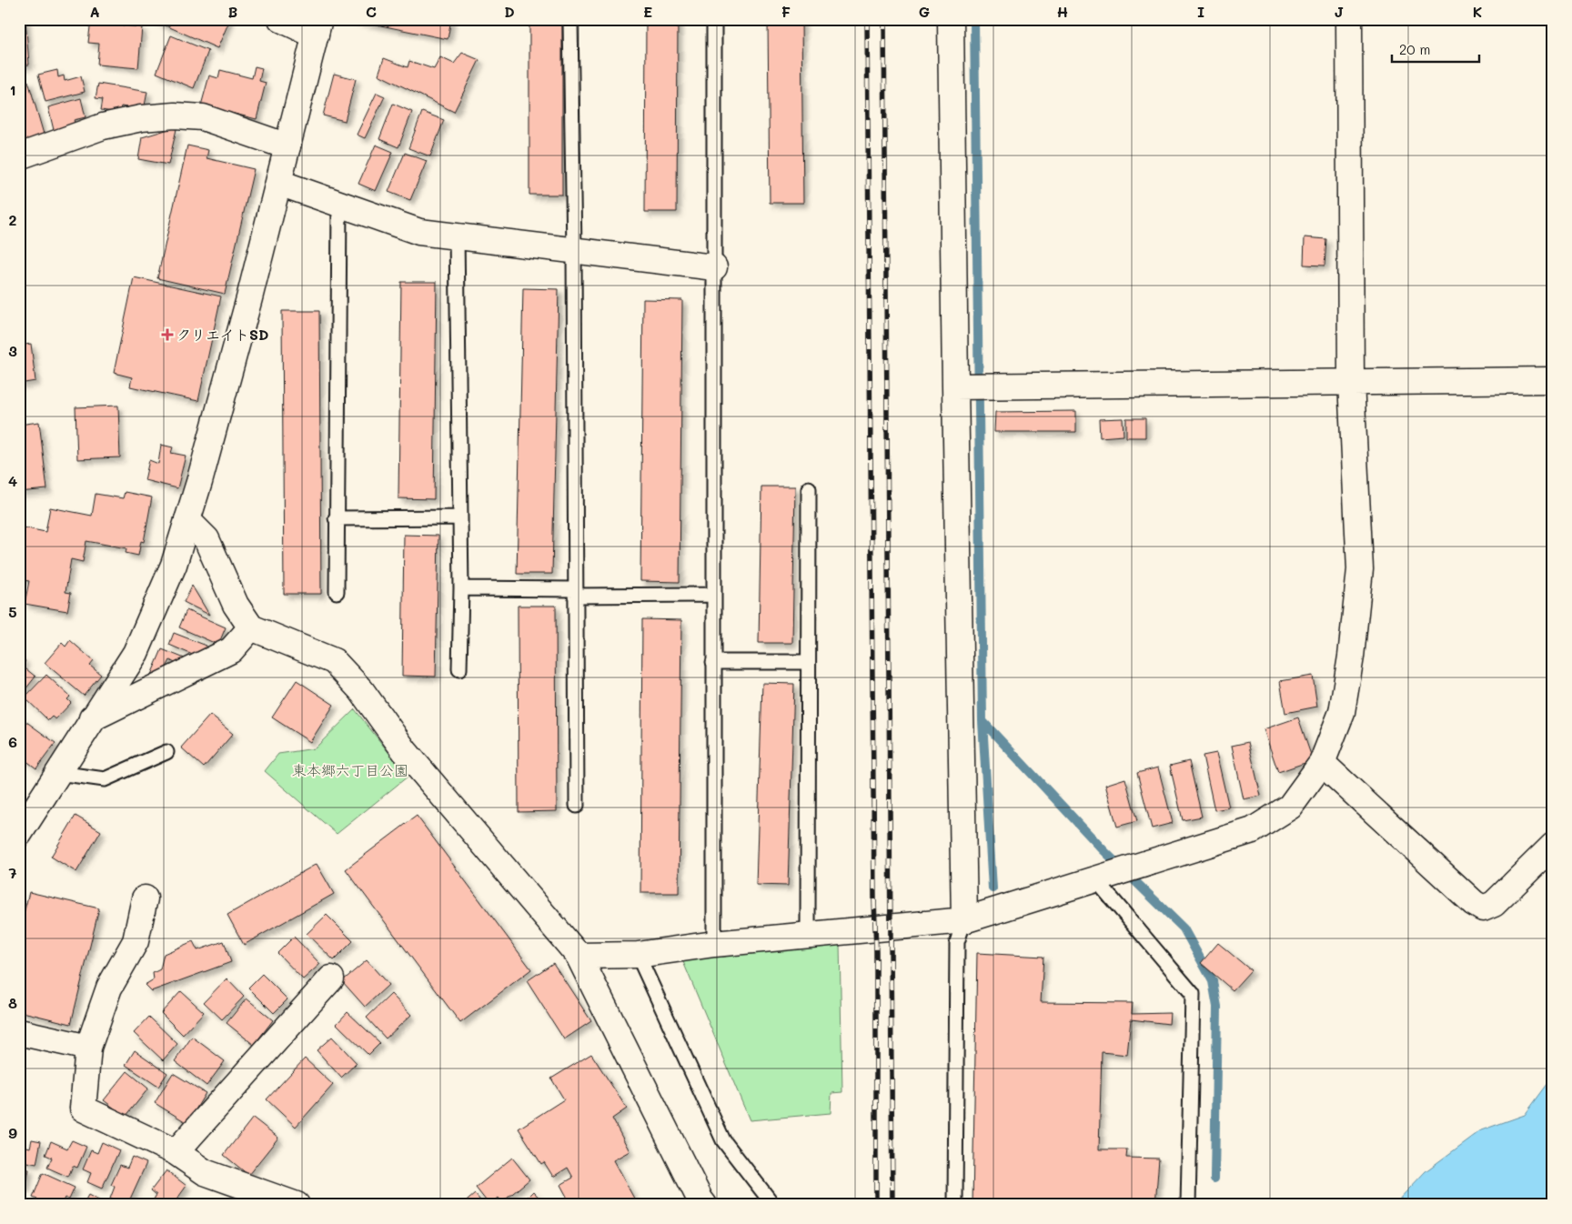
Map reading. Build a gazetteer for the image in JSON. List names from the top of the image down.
{
  "parks": ["東本郷六丁目公園"],
  "places": {
    "health": ["クリエイトSD"]
  },
  "scale_bar": "20 m",
  "grid": {
    "columns": [
      "A",
      "B",
      "C",
      "D",
      "E",
      "F",
      "G",
      "H",
      "I",
      "J",
      "K"
    ],
    "rows": [
      "1",
      "2",
      "3",
      "4",
      "5",
      "6",
      "7",
      "8",
      "9"
    ]
  }
}
